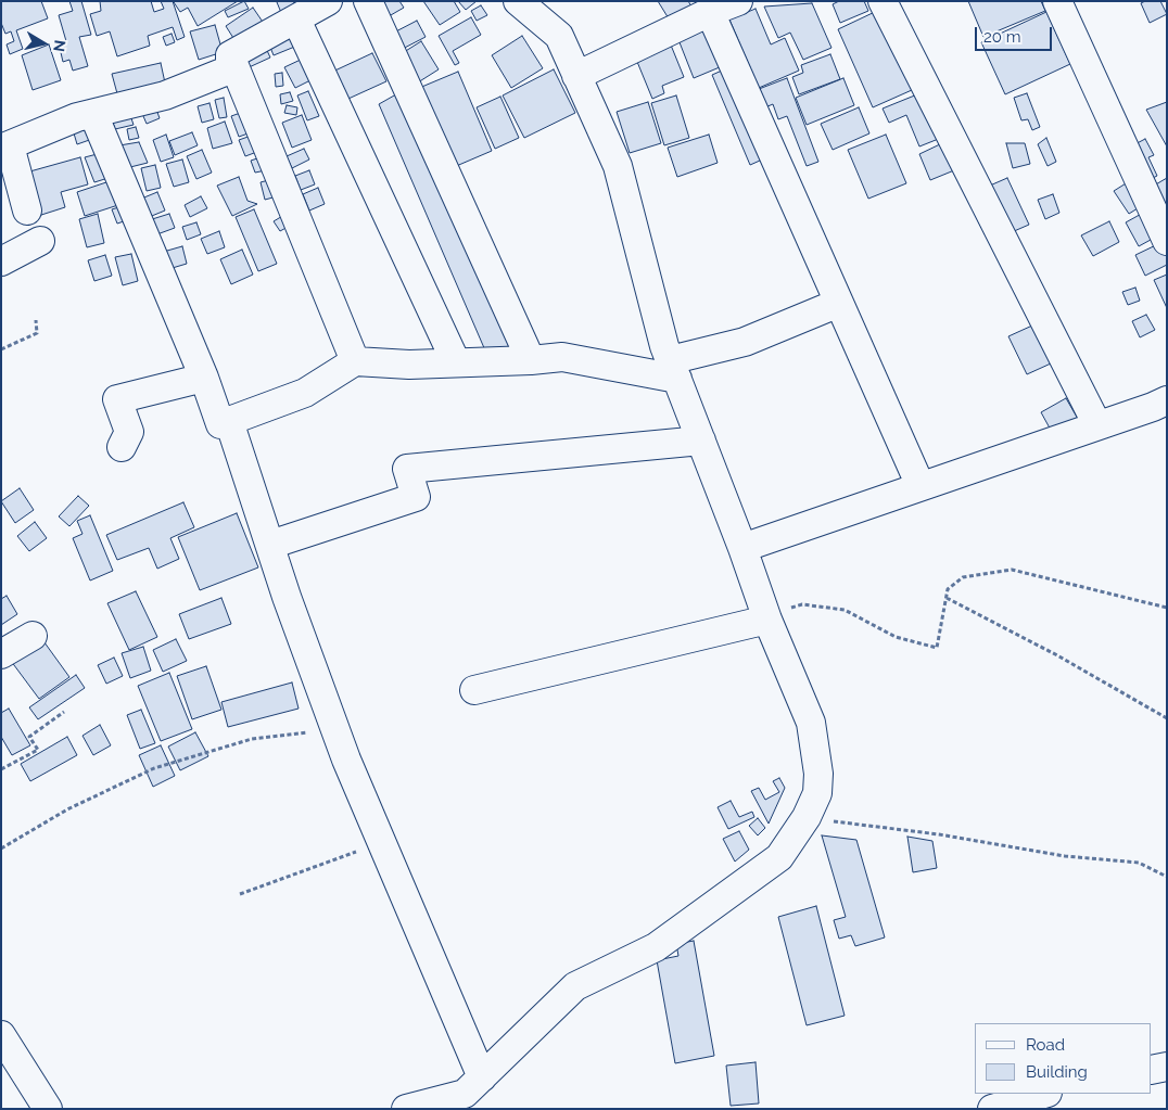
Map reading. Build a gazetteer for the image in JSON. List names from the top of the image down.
{
  "legend": ["Road", "Building"],
  "scale_bar": "20 m",
  "north": "right"
}
